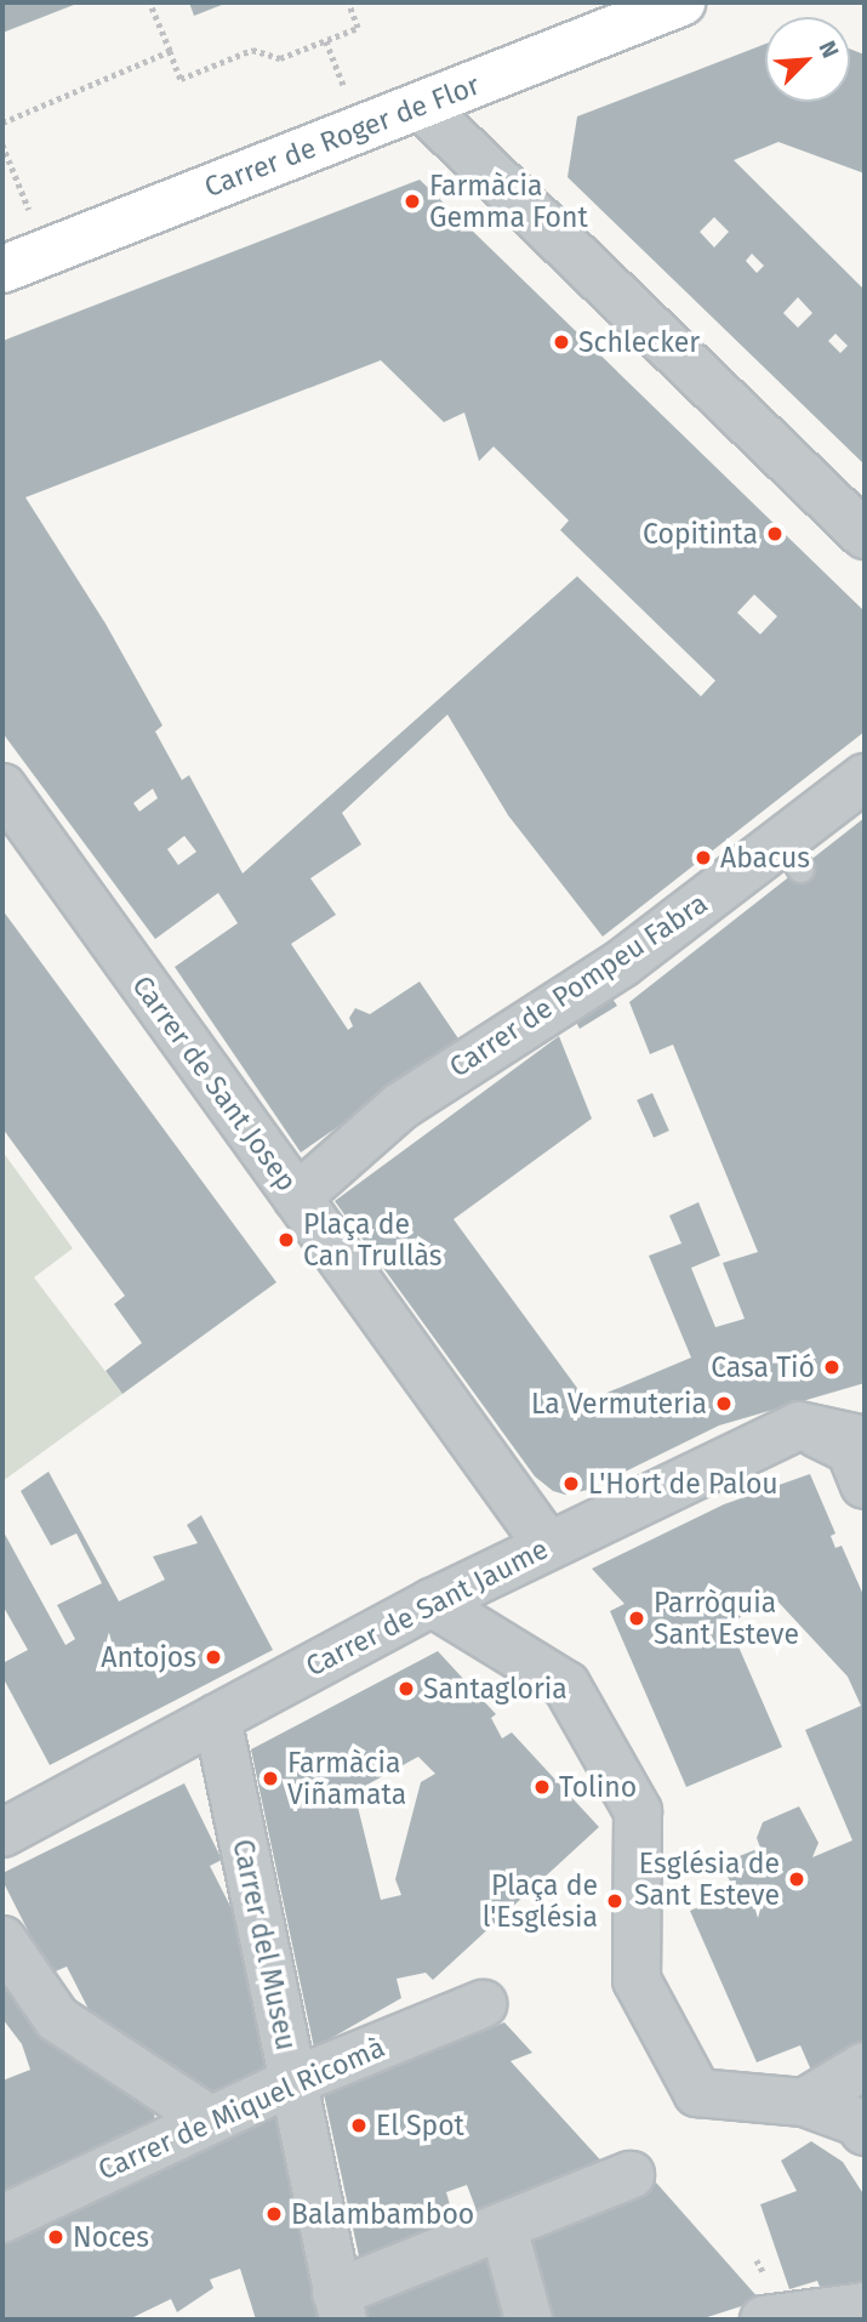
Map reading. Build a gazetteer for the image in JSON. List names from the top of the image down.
{
  "streets": {
    "street": [
      "Carrer de Roger de Flor",
      "Carrer de Pompeu Fabra",
      "Carrer de Sant Josep",
      "Carrer de Sant Jaume",
      "Carrer del Museu",
      "Carrer de Miquel Ricomà"
    ]
  },
  "crossings": [
    ["Carrer de Pompeu Fabra", "Carrer de Sant Josep"],
    ["Carrer de Sant Josep", "Carrer de Sant Jaume"],
    ["Carrer de Sant Jaume", "Carrer del Museu"],
    ["Carrer del Museu", "Carrer de Miquel Ricomà"]
  ],
  "places": [
    "Farmàcia Gemma Font",
    "Schlecker",
    "Copitinta",
    "Abacus",
    "Plaça de Can Trullàs",
    "Casa Tió",
    "La Vermuteria",
    "L'Hort de Palou",
    "Parròquia Sant Esteve",
    "Antojos",
    "Santagloria",
    "Farmàcia Viñamata",
    "Tolino",
    "Església de Sant Esteve",
    "Plaça de l'Església",
    "El Spot",
    "Balambamboo",
    "Noces"
  ],
  "north": "top right"
}
